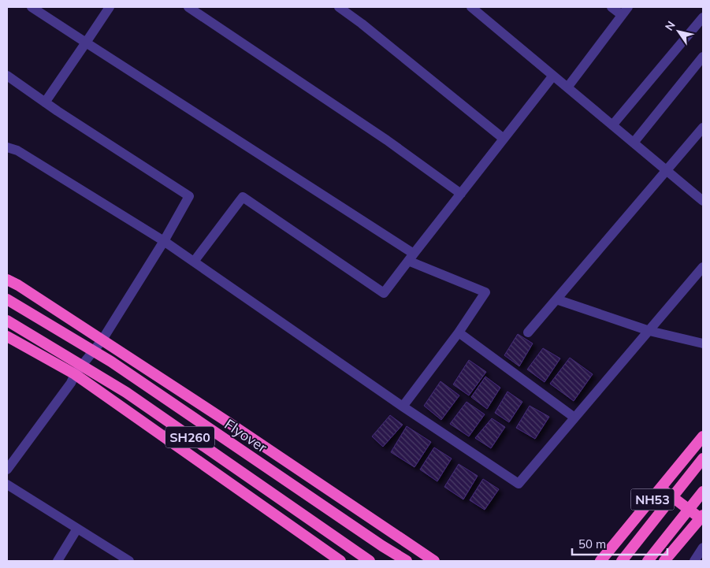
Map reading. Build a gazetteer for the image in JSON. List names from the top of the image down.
{
  "streets": {
    "highway": ["Flyover", "SH260", "NH53"]
  },
  "scale_bar": "50 m",
  "north": "top left"
}
